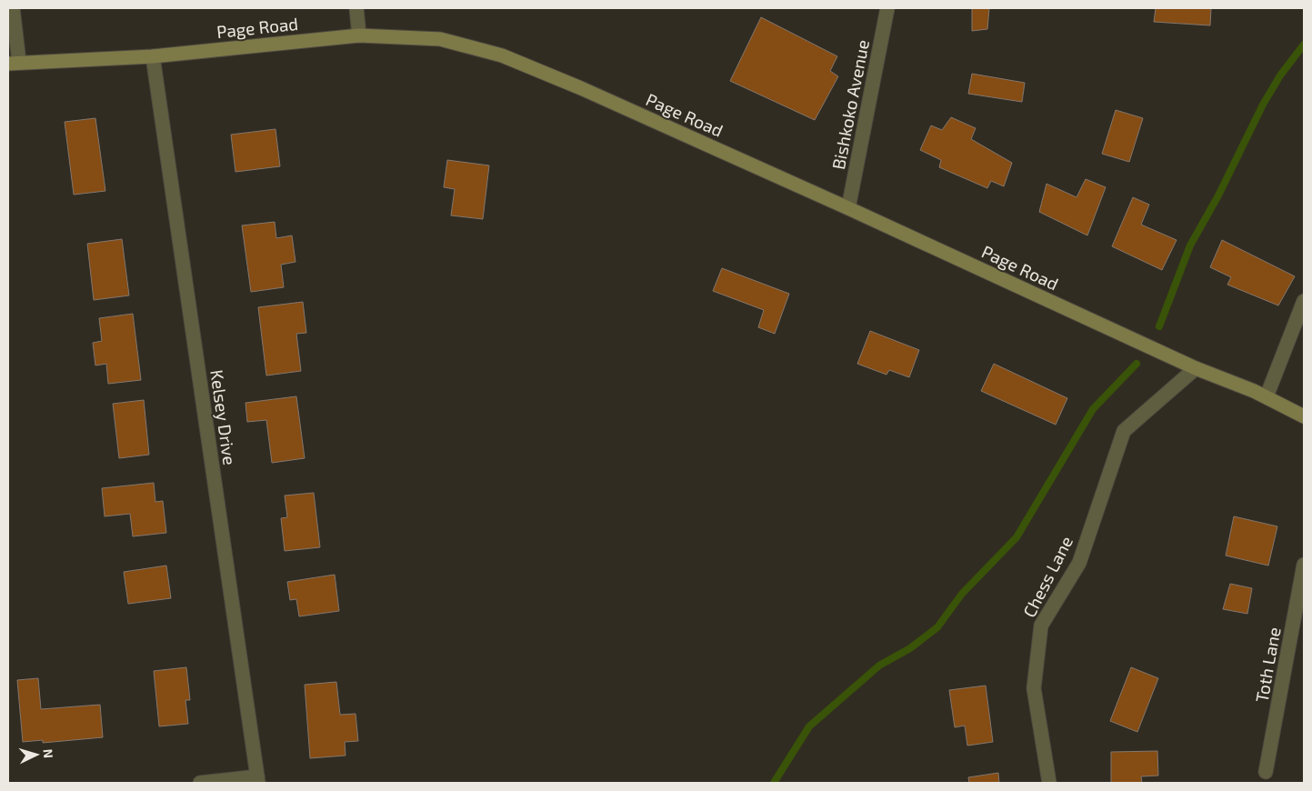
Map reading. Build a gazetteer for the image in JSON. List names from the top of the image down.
{
  "streets": {
    "main road": ["Page Road"],
    "street": [
      "Bishkoko Avenue",
      "Kelsey Drive",
      "Chess Lane",
      "Toth Lane"
    ]
  },
  "crossings": [
    ["Page Road", "Bishkoko Avenue"],
    ["Page Road", "Kelsey Drive"],
    ["Page Road", "Chess Lane"]
  ],
  "north": "right"
}
